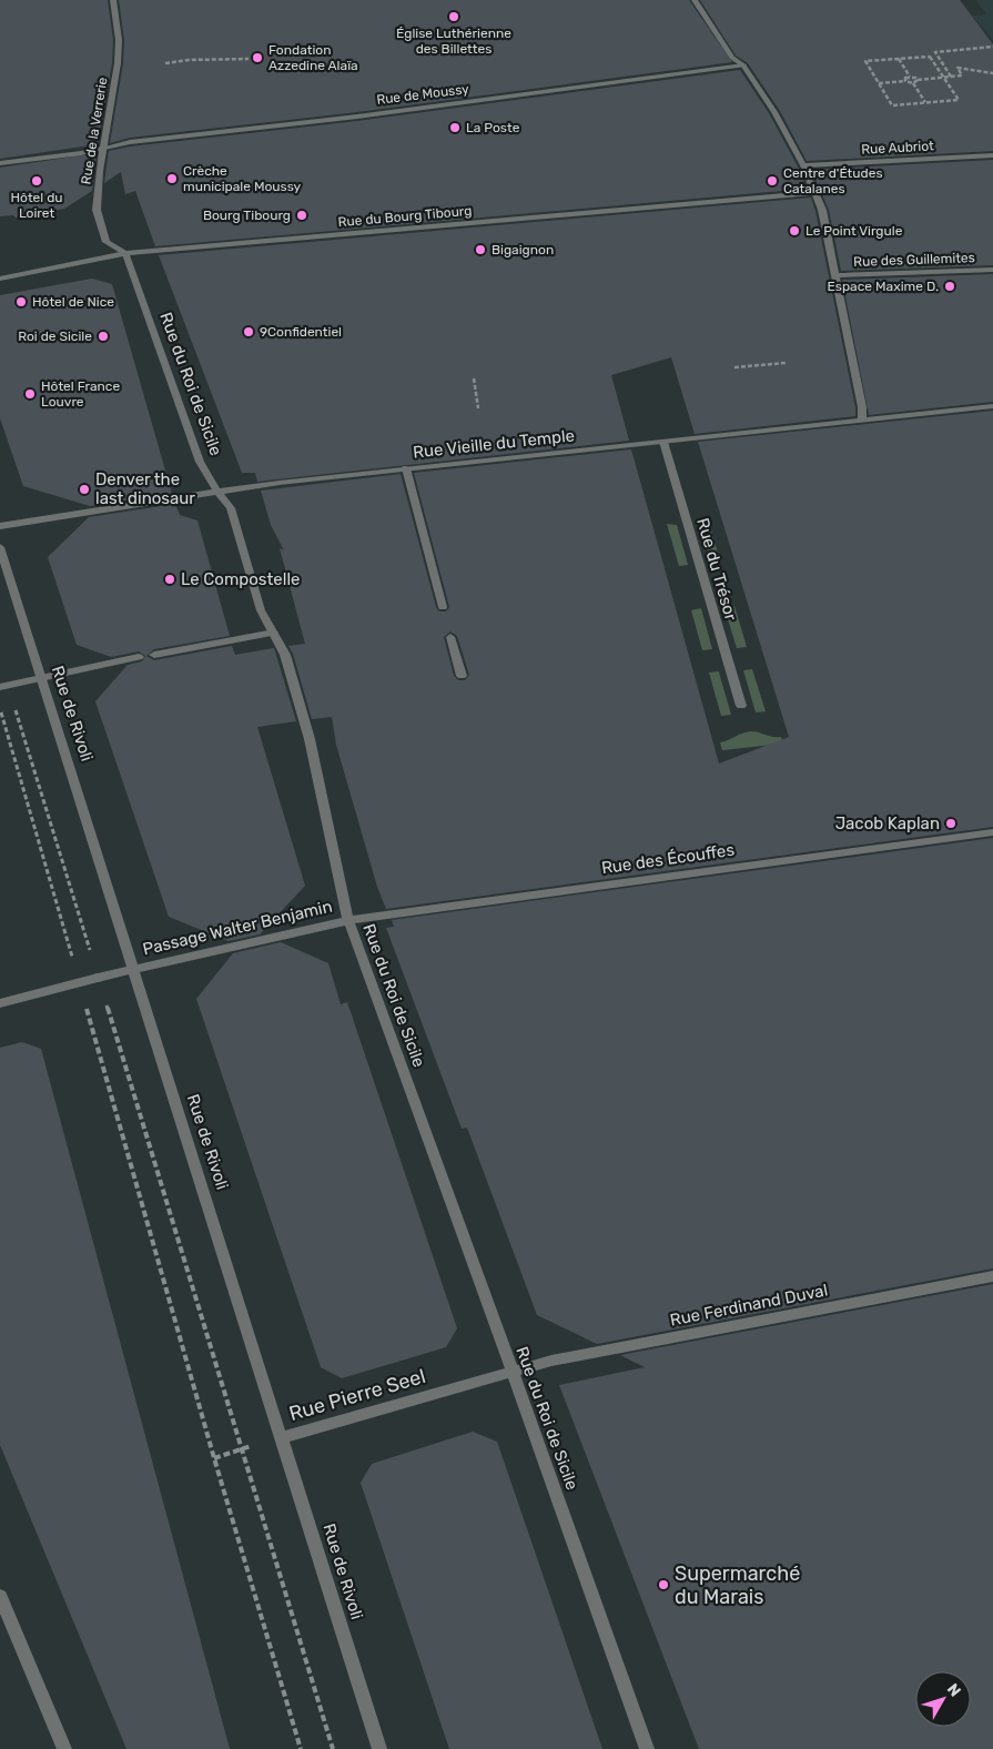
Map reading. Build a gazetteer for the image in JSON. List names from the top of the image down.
{
  "streets": {
    "street": [
      "Rue de Moussy",
      "Rue de la Verrerie",
      "Rue Aubriot",
      "Rue du Bourg Tibourg",
      "Rue des Guillemites",
      "Rue du Roi de Sicile",
      "Rue Vieille du Temple",
      "Rue du Trésor",
      "Rue de Rivoli",
      "Rue des Écouffes",
      "Passage Walter Benjamin",
      "Rue Ferdinand Duval",
      "Rue Pierre Seel"
    ]
  },
  "crossings": [
    ["Rue de Moussy", "Rue de la Verrerie"],
    ["Rue de la Verrerie", "Rue du Bourg Tibourg"],
    ["Rue de la Verrerie", "Rue du Roi de Sicile"],
    ["Rue du Bourg Tibourg", "Rue du Roi de Sicile"],
    ["Rue du Roi de Sicile", "Rue Vieille du Temple"],
    ["Rue du Roi de Sicile", "Rue des Écouffes"],
    ["Rue du Roi de Sicile", "Passage Walter Benjamin"],
    ["Rue du Roi de Sicile", "Rue Ferdinand Duval"],
    ["Rue du Roi de Sicile", "Rue Pierre Seel"],
    ["Rue Vieille du Temple", "Rue du Trésor"],
    ["Rue de Rivoli", "Passage Walter Benjamin"],
    ["Rue de Rivoli", "Rue Pierre Seel"],
    ["Rue des Écouffes", "Passage Walter Benjamin"],
    ["Rue Ferdinand Duval", "Rue Pierre Seel"]
  ],
  "places": [
    "Église Luthérienne des Billettes",
    "Fondation Azzedine Alaïa",
    "La Poste",
    "Crèche municipale Moussy",
    "Hôtel du Loiret",
    "Centre d'Études Catalanes",
    "Bourg Tibourg",
    "Le Point Virgule",
    "Bigaignon",
    "Espace Maxime D.",
    "Hôtel de Nice",
    "9Confidentiel",
    "Roi de Sicile",
    "Hôtel France Louvre",
    "Denver the last dinosaur",
    "Le Compostelle",
    "Jacob Kaplan",
    "Supermarché du Marais"
  ],
  "north": "top right"
}
